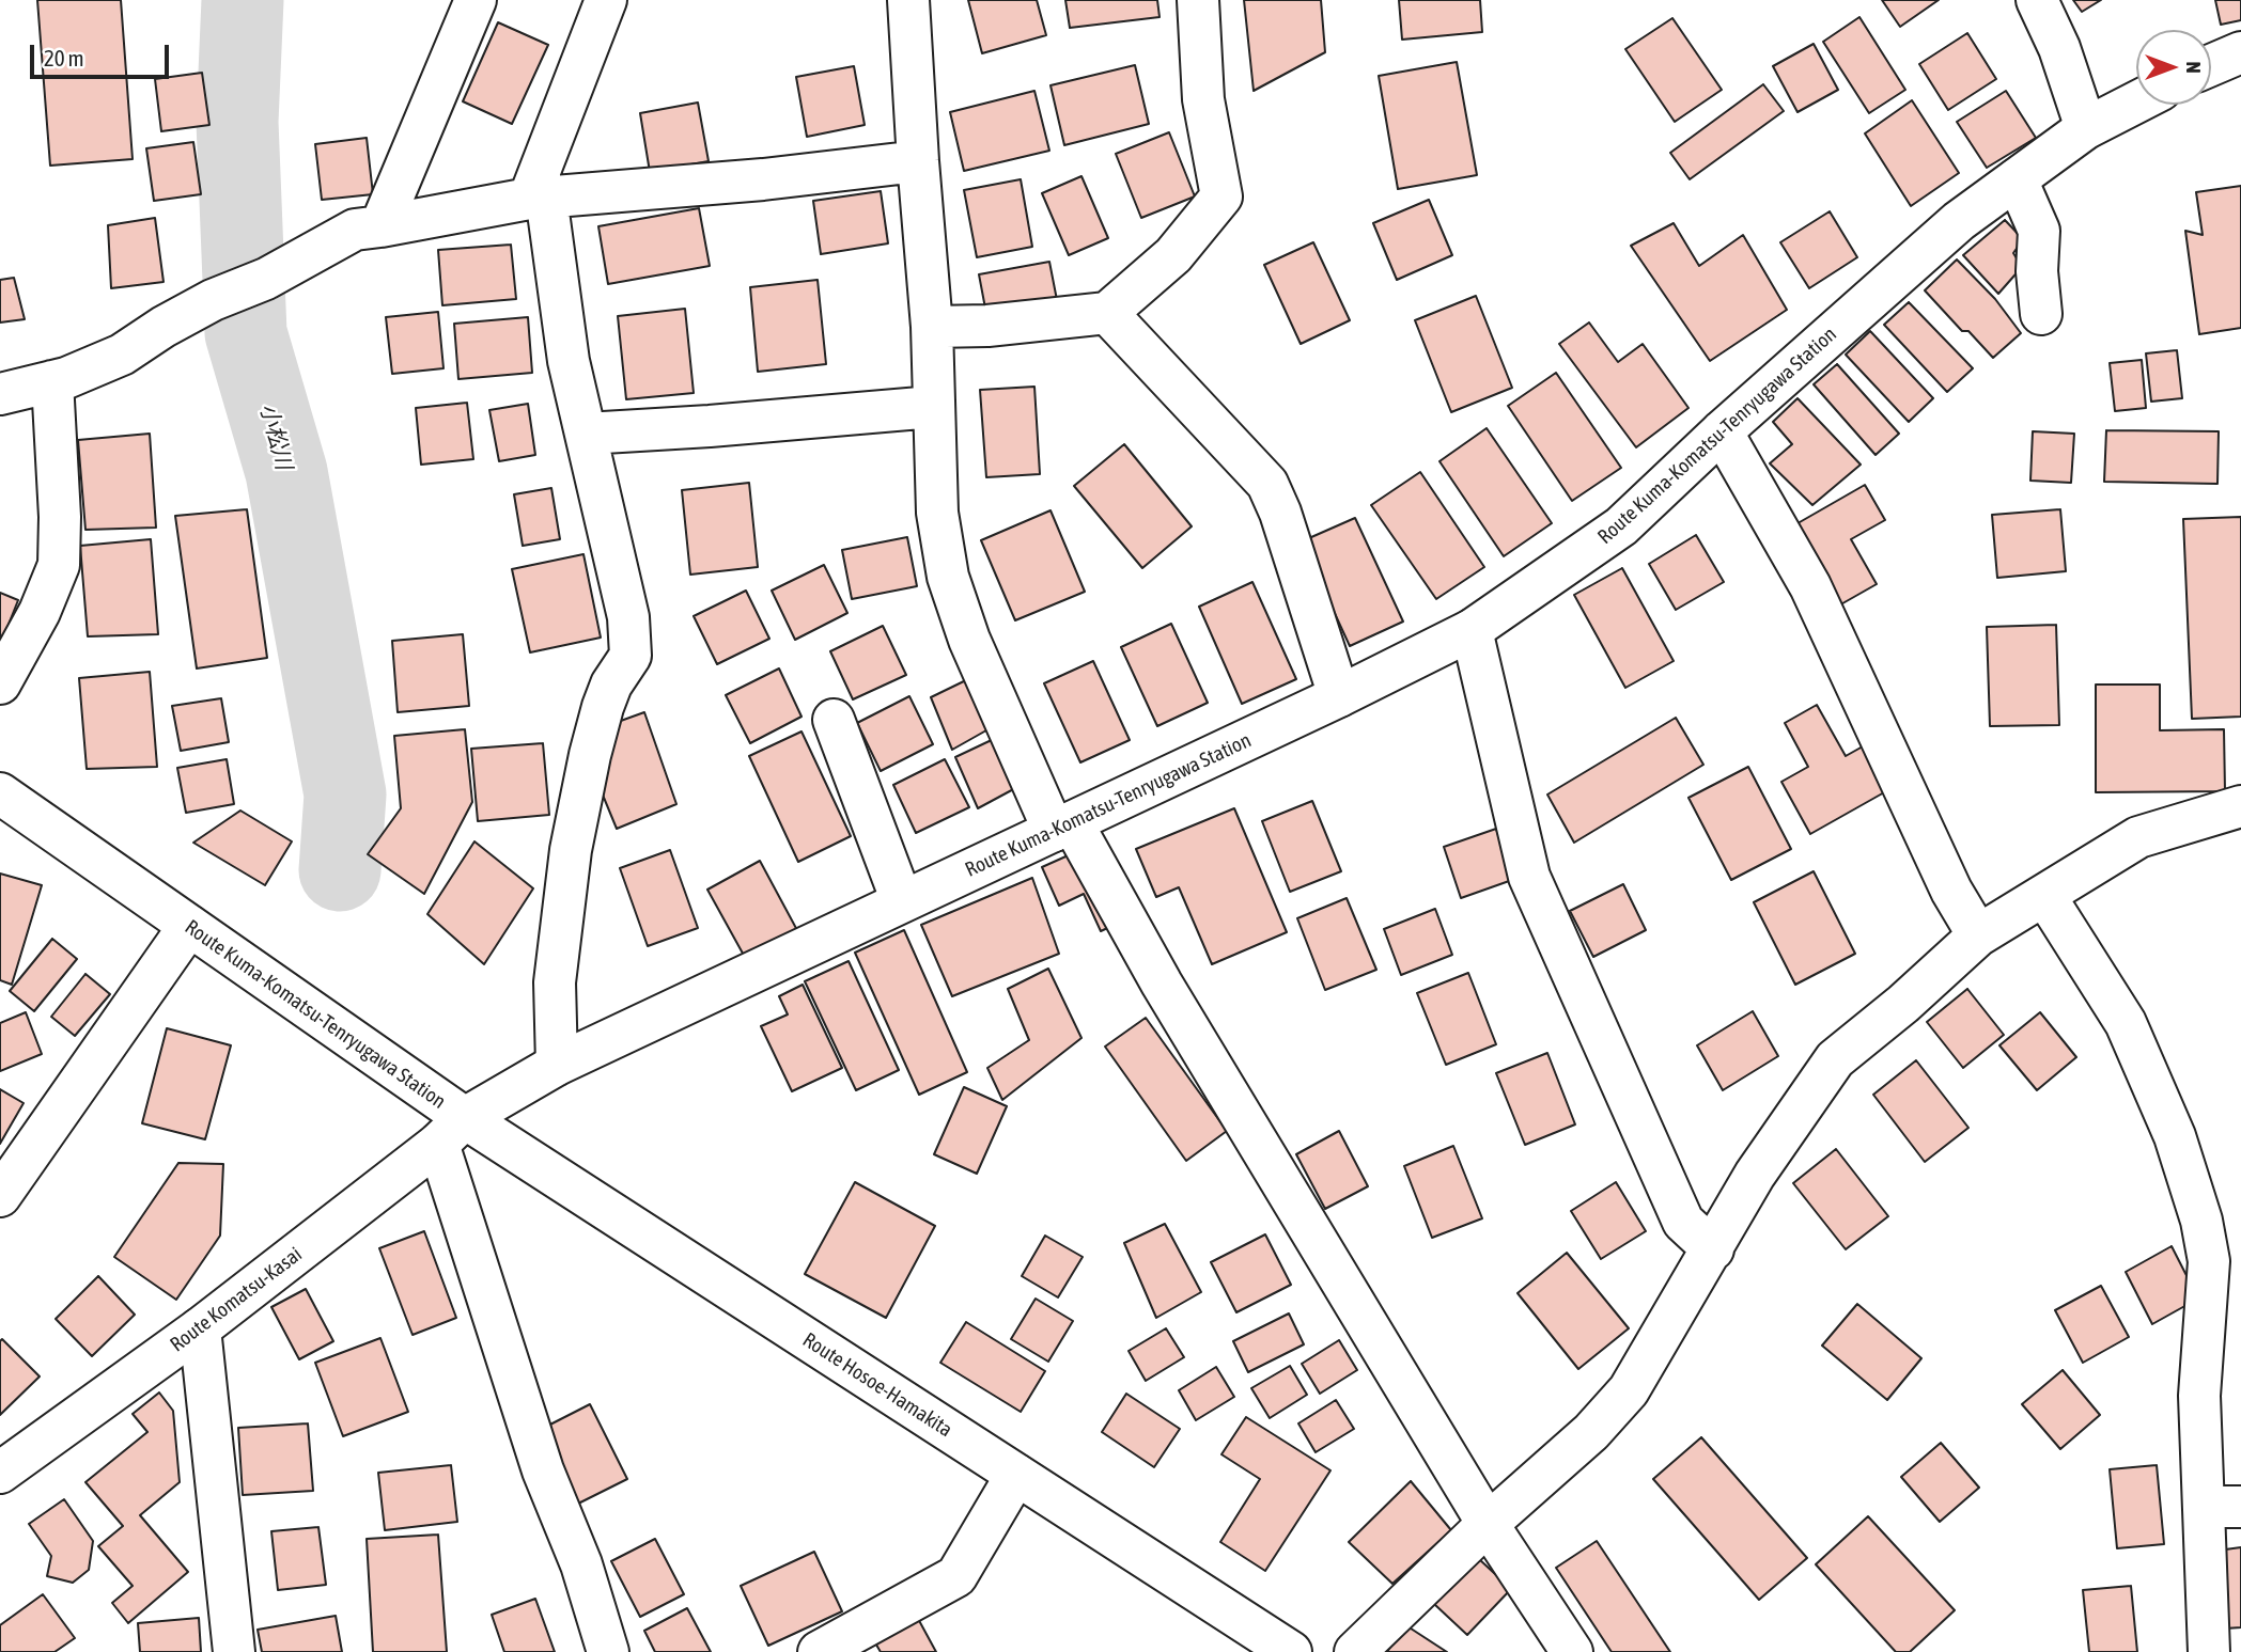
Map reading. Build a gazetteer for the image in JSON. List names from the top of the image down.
{
  "streets": {
    "street": ["Route Kuma-Komatsu-Tenryugawa Station", "Route Komatsu-Kasai", "Route Hosoe-Hamakita"]
  },
  "crossings": [
    ["Route Kuma-Komatsu-Tenryugawa Station", "Route Komatsu-Kasai"],
    ["Route Kuma-Komatsu-Tenryugawa Station", "Route Hosoe-Hamakita"],
    ["Route Komatsu-Kasai", "Route Hosoe-Hamakita"]
  ],
  "water": ["小松川"],
  "scale_bar": "20 m",
  "north": "right"
}
